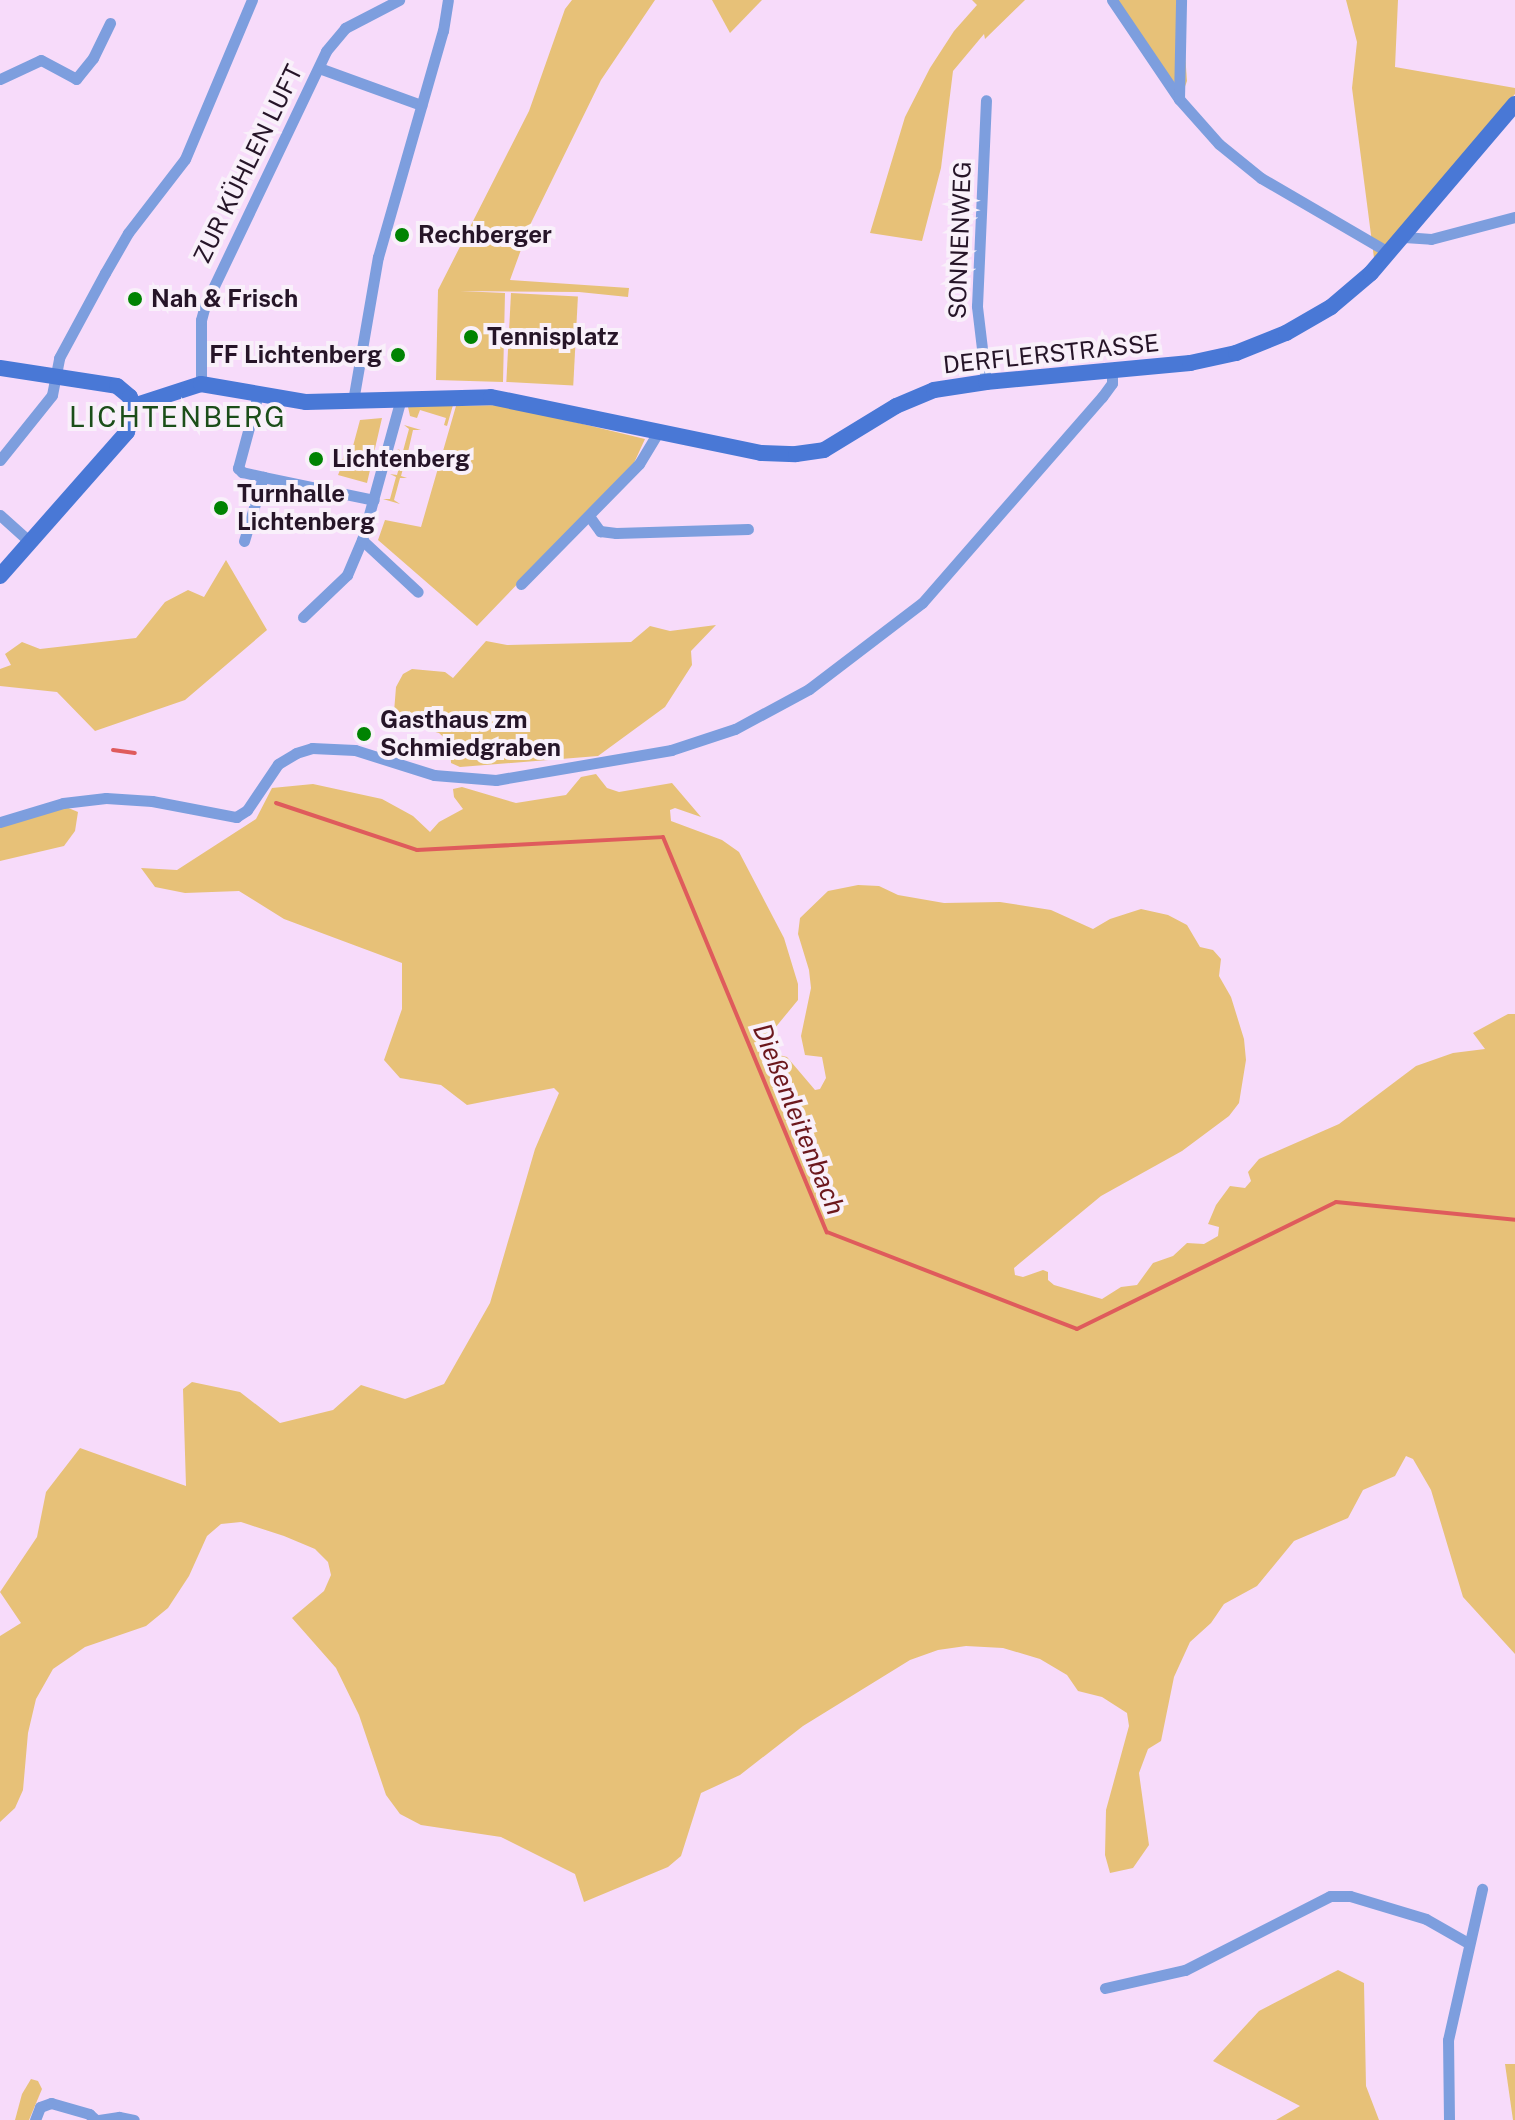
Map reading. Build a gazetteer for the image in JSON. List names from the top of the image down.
{
  "streets": {
    "street": ["ZUR KÜHLEN LUFT", "SONNENWEG", "DERFLERSTRASSE"]
  },
  "crossings": [
    ["ZUR KÜHLEN LUFT", "DERFLERSTRASSE"],
    ["SONNENWEG", "DERFLERSTRASSE"]
  ],
  "districts": ["LICHTENBERG"],
  "water": ["Dießenleitenbach"],
  "places": [
    "Rechberger",
    "Nah & Frisch",
    "Tennisplatz",
    "FF Lichtenberg",
    "Lichtenberg",
    "Turnhalle Lichtenberg",
    "Gasthaus zm Schmiedgraben"
  ]
}
